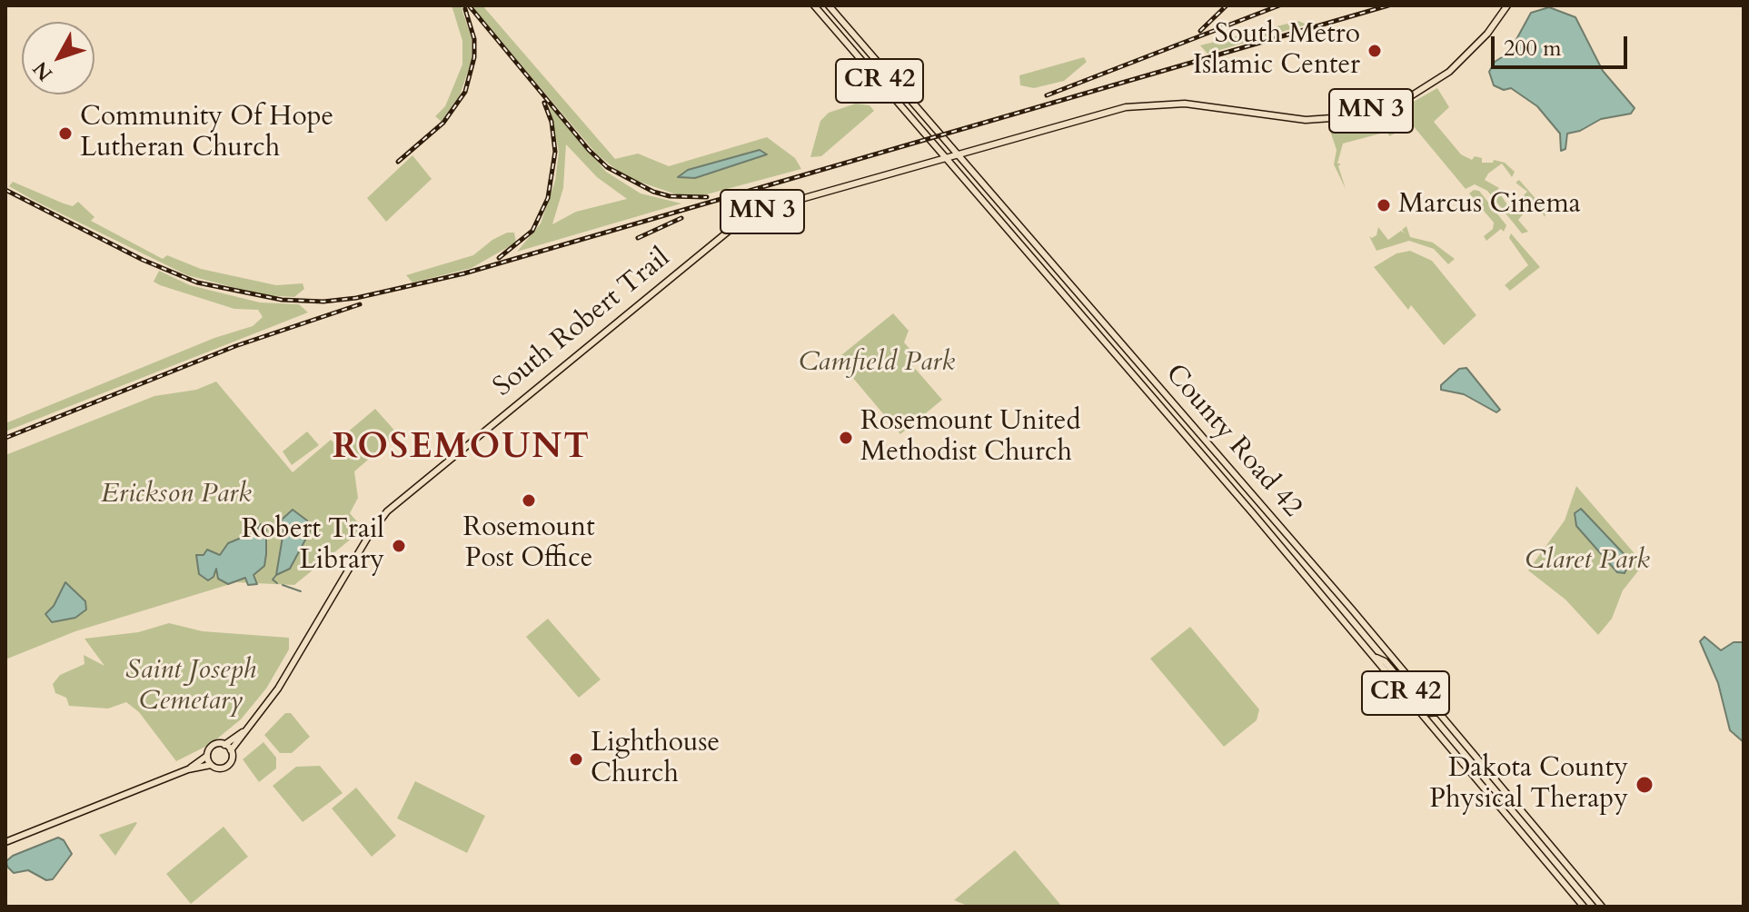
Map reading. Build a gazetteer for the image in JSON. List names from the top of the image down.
{
  "streets": {
    "main road": [
      "CR 42",
      "MN 3",
      "South Robert Trail",
      "County Road 42"
    ]
  },
  "crossings": [
    ["MN 3", "South Robert Trail"],
    ["MN 3", "County Road 42"],
    ["South Robert Trail", "County Road 42"]
  ],
  "districts": ["ROSEMOUNT"],
  "parks": [
    "Camfield Park",
    "Erickson Park",
    "Claret Park",
    "Saint Joseph Cemetary"
  ],
  "places": [
    "South Metro Islamic Center",
    "Community Of Hope Lutheran Church",
    "Marcus Cinema",
    "Rosemount United Methodist Church",
    "Rosemount Post Office",
    "Robert Trail Library",
    "Lighthouse Church",
    "Dakota County Physical Therapy"
  ],
  "scale_bar": "200 m",
  "north": "bottom left"
}
